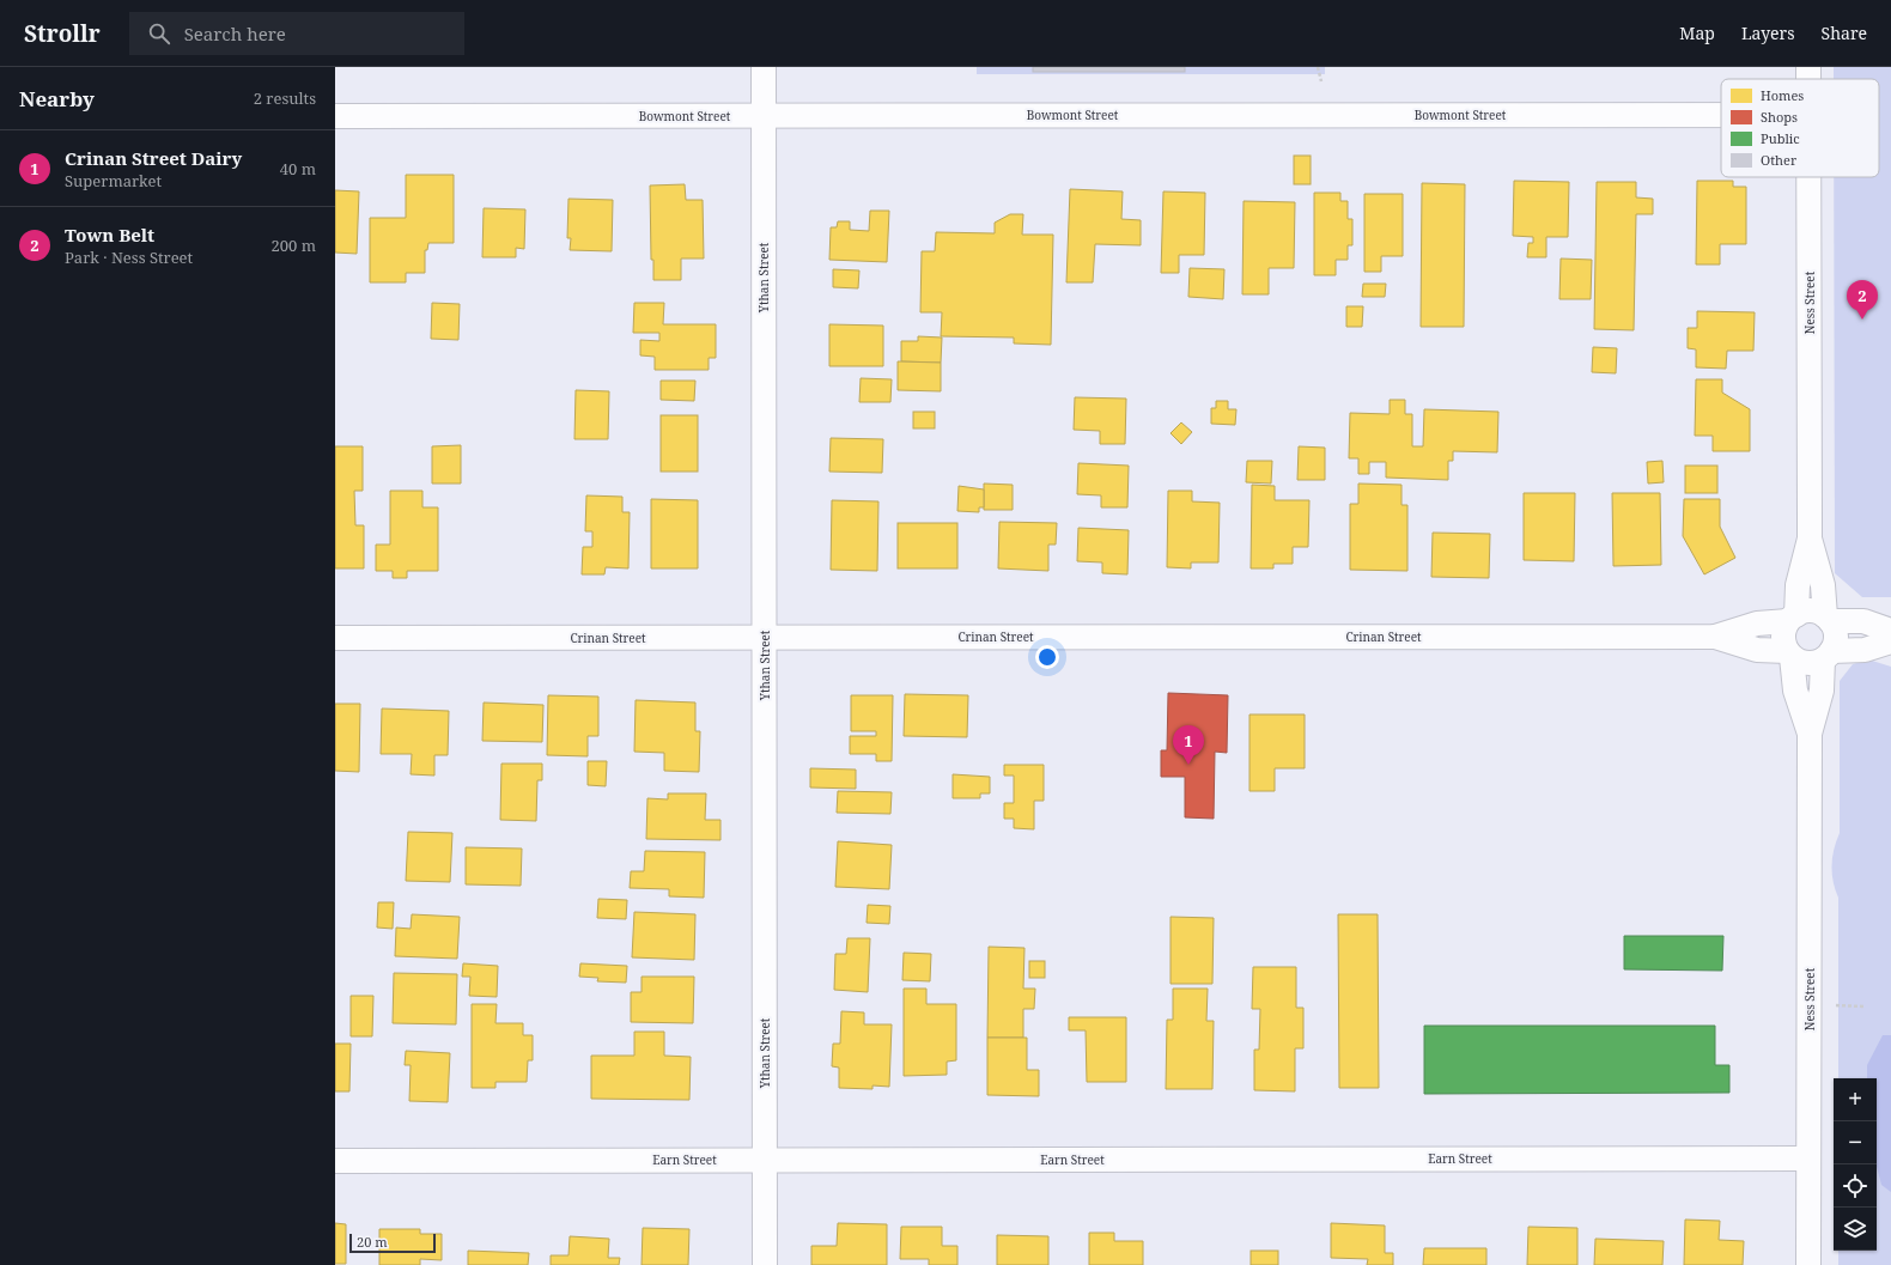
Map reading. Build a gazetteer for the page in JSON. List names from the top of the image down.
{
  "streets": {
    "street": [
      "Bowmont Street",
      "Ythan Street",
      "Ness Street",
      "Crinan Street",
      "Earn Street"
    ]
  },
  "crossings": [
    ["Bowmont Street", "Ythan Street"],
    ["Ythan Street", "Crinan Street"],
    ["Ythan Street", "Earn Street"],
    ["Ness Street", "Crinan Street"],
    ["Ness Street", "Earn Street"]
  ],
  "legend": [
    "Homes",
    "Shops",
    "Public",
    "Other"
  ],
  "scale_bar": "20 m",
  "page": {
    "header": "Strollr",
    "search": "Search here",
    "nav": ["Map", "Layers", "Share"],
    "heading": ["Nearby", "2 results"],
    "list": [
      {
        "mark": "1",
        "name": "Crinan Street Dairy",
        "note": "Supermarket",
        "value": "40 m"
      },
      {
        "mark": "2",
        "name": "Town Belt",
        "note": "Park · Ness Street",
        "value": "200 m"
      }
    ],
    "pins": ["2", "1"],
    "map_buttons": ["+", "−"],
    "scale": "20 m"
  }
}
